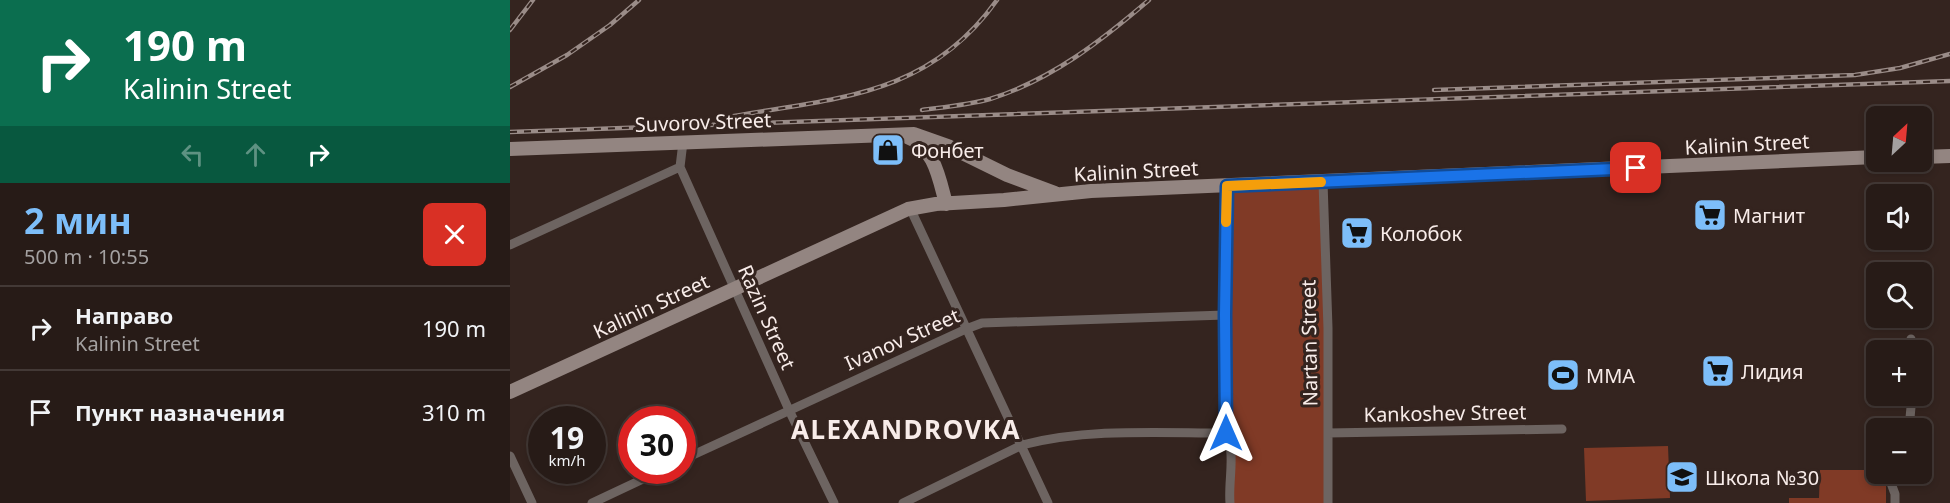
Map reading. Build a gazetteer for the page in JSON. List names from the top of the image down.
{
  "streets": {
    "main road": ["Suvorov Street", "Kalinin Street"],
    "street": [
      "Razin Street",
      "Ivanov Street",
      "Nartan Street",
      "Kankoshev Street"
    ]
  },
  "crossings": [
    ["Suvorov Street", "Kalinin Street"],
    ["Kalinin Street", "Razin Street"],
    ["Kalinin Street", "Nartan Street"],
    ["Razin Street", "Ivanov Street"],
    ["Nartan Street", "Kankoshev Street"]
  ],
  "districts": ["ALEXANDROVKA"],
  "places": {
    "shop": ["Фонбет"],
    "supermarket": ["Магнит", "Колобок", "Лидия"],
    "sports": ["MMA"],
    "school or university": ["Школа №30"]
  },
  "north": "top right",
  "page": {
    "turn": ["190 m", "Kalinin Street"],
    "map_buttons": ["+", "−"],
    "heading": ["2 мин", "500 m · 10:55"],
    "list": [
      {
        "name": "Направо",
        "note": "Kalinin Street",
        "value": "190 m"
      },
      {
        "name": "Пункт назначения",
        "value": "310 m"
      }
    ],
    "speed": "19 km/h",
    "limit": "30"
  }
}
